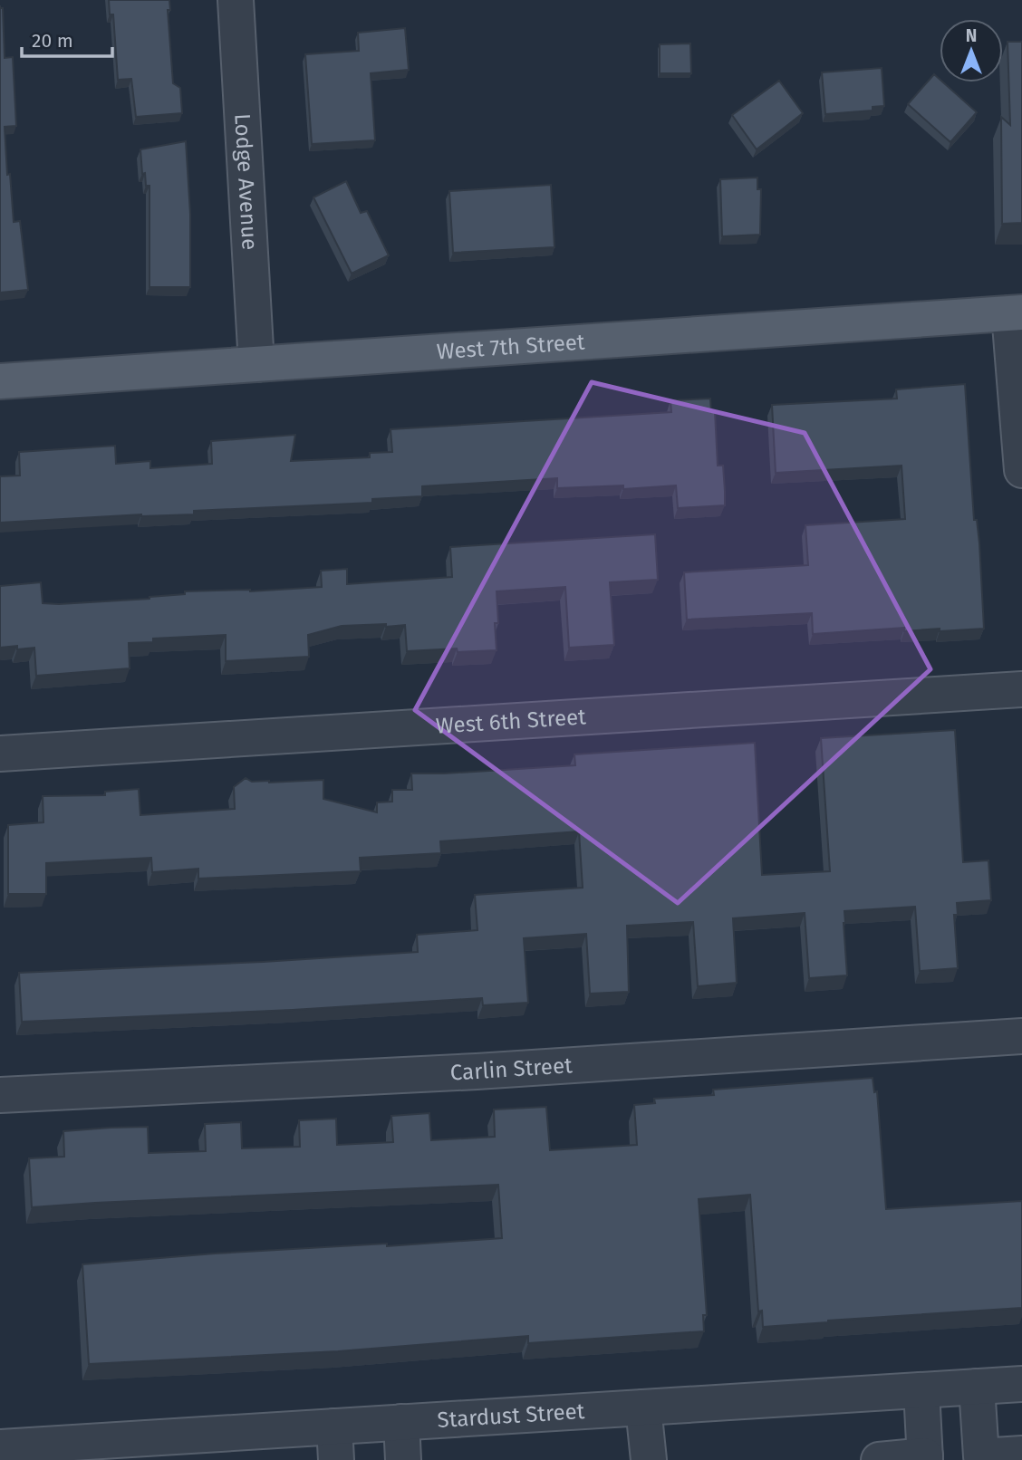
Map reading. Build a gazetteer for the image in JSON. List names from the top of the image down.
{
  "streets": {
    "main road": ["West 7th Street"],
    "street": [
      "Lodge Avenue",
      "West 6th Street",
      "Carlin Street",
      "Stardust Street"
    ]
  },
  "crossings": [
    ["Lodge Avenue", "West 7th Street"]
  ],
  "scale_bar": "20 m",
  "north": "top"
}
